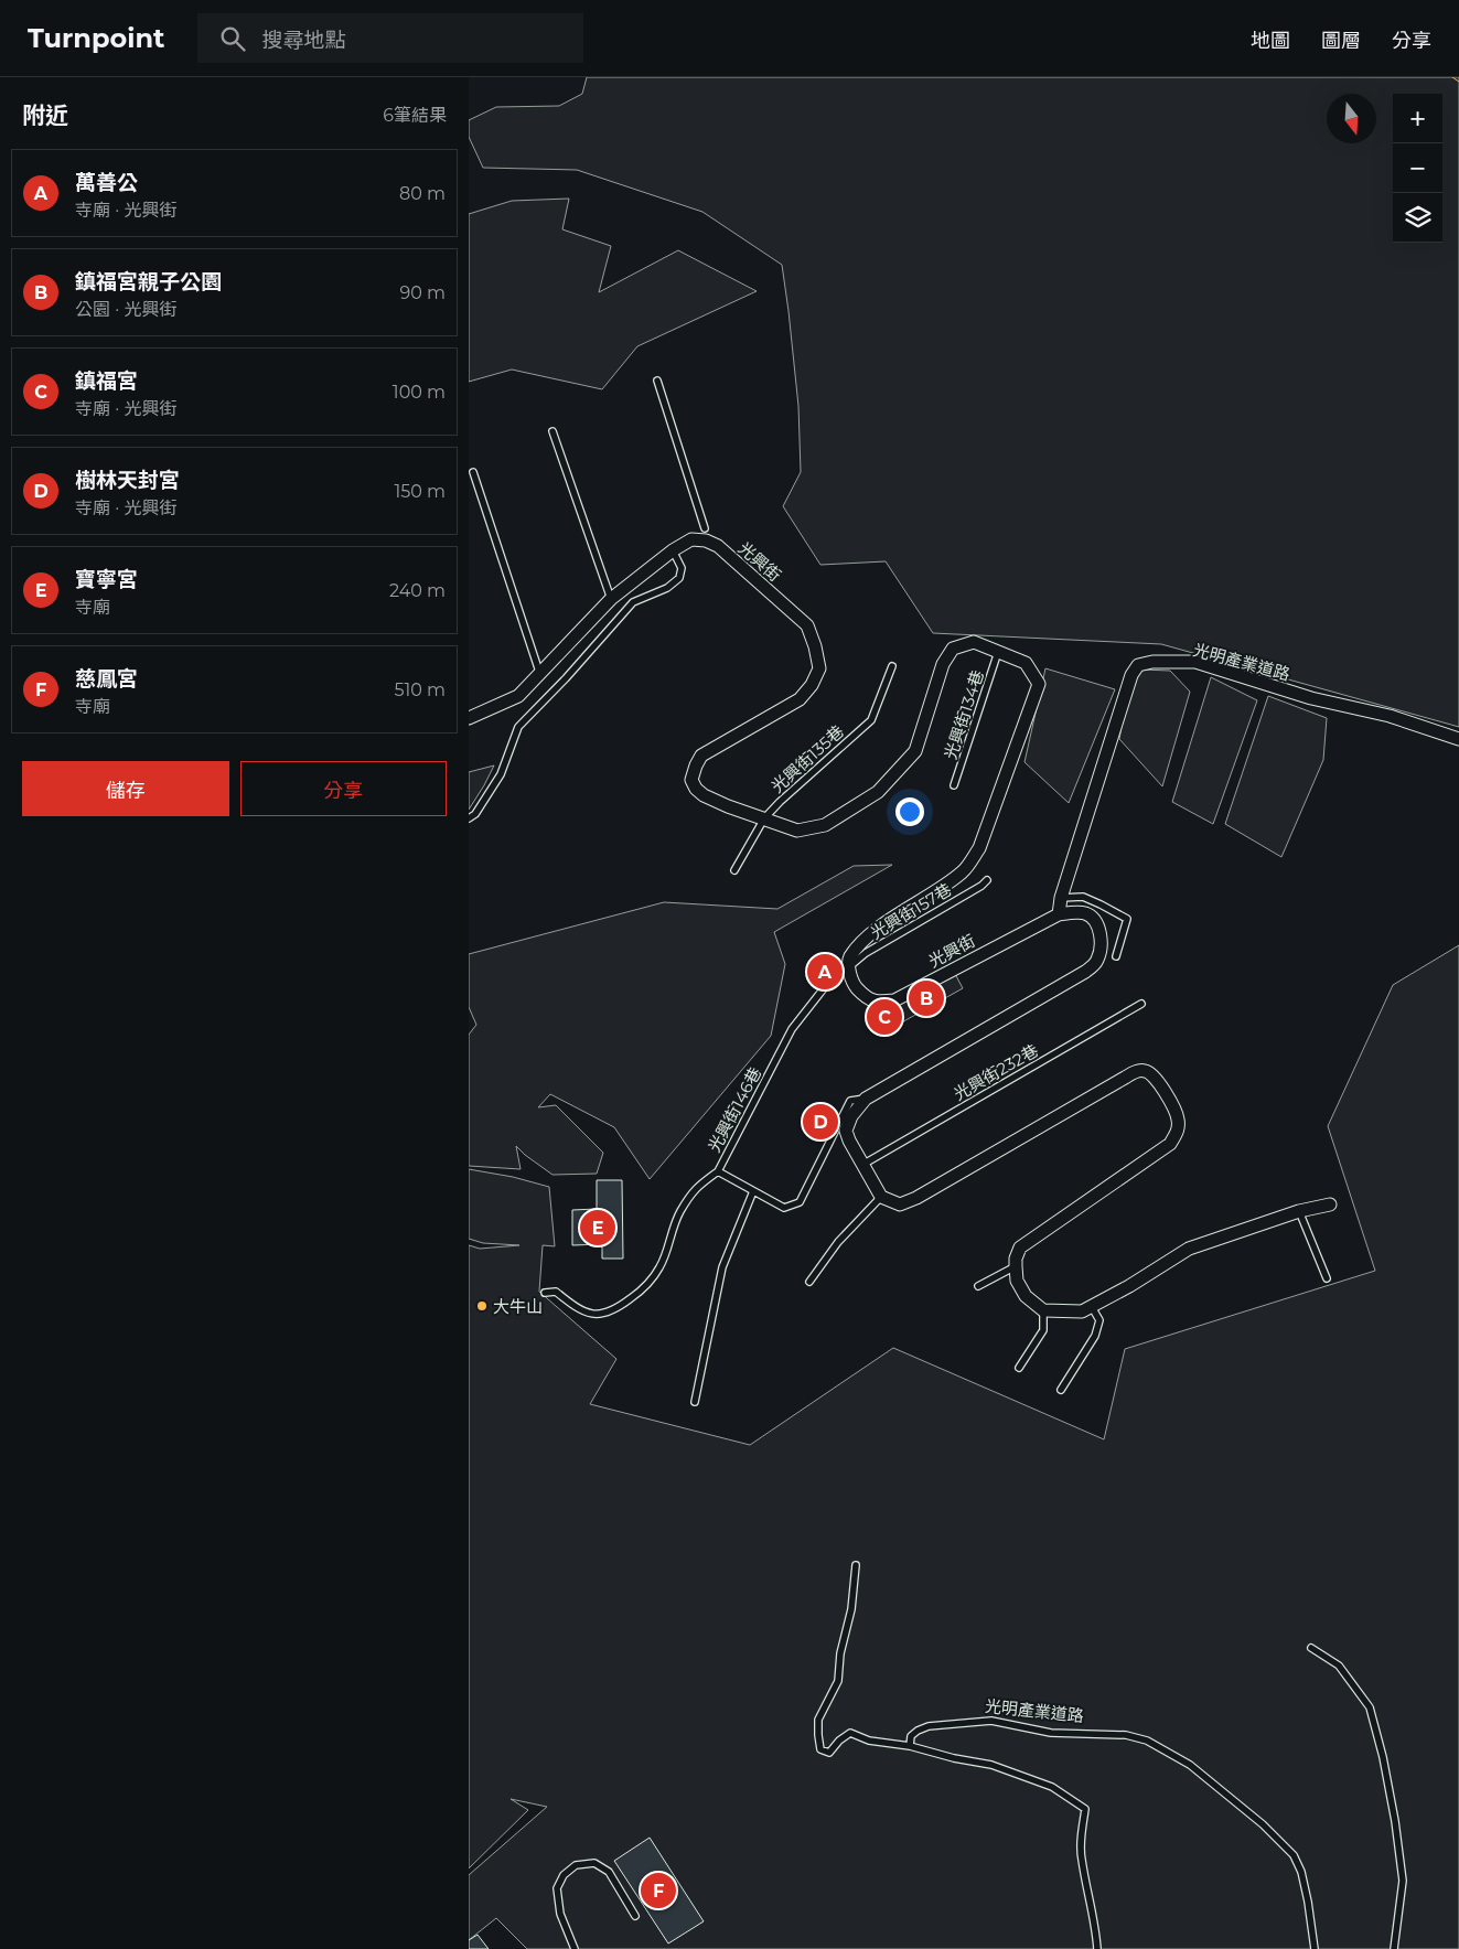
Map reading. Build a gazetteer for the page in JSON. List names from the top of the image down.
{
  "streets": {
    "street": ["光興街", "光明產業道路"],
    "lane": [
      "光興街134巷",
      "光興街135巷",
      "光興街157巷",
      "光興街232巷",
      "光興街146巷"
    ]
  },
  "crossings": [
    ["光興街", "光明產業道路"],
    ["光興街", "光興街134巷"],
    ["光興街", "光興街135巷"],
    ["光興街", "光興街157巷"],
    ["光興街", "光興街232巷"],
    ["光興街", "光興街146巷"],
    ["光興街157巷", "光興街146巷"]
  ],
  "places": ["大牛山"],
  "north": "bottom",
  "page": {
    "header": "Turnpoint",
    "search": "搜尋地點",
    "nav": ["地圖", "圖層", "分享"],
    "heading": ["附近", "6筆結果"],
    "map_buttons": ["+", "−"],
    "list": [
      {
        "mark": "A",
        "name": "萬善公",
        "note": "寺廟 · 光興街",
        "value": "80 m"
      },
      {
        "mark": "B",
        "name": "鎮福宮親子公園",
        "note": "公園 · 光興街",
        "value": "90 m"
      },
      {
        "mark": "C",
        "name": "鎮福宮",
        "note": "寺廟 · 光興街",
        "value": "100 m"
      },
      {
        "mark": "D",
        "name": "樹林天封宮",
        "note": "寺廟 · 光興街",
        "value": "150 m"
      },
      {
        "mark": "E",
        "name": "寶寧宮",
        "note": "寺廟",
        "value": "240 m"
      },
      {
        "mark": "F",
        "name": "慈鳳宮",
        "note": "寺廟",
        "value": "510 m"
      }
    ],
    "buttons": ["儲存", "分享"],
    "pins": [
      "A",
      "B",
      "C",
      "D",
      "E",
      "F"
    ]
  }
}
